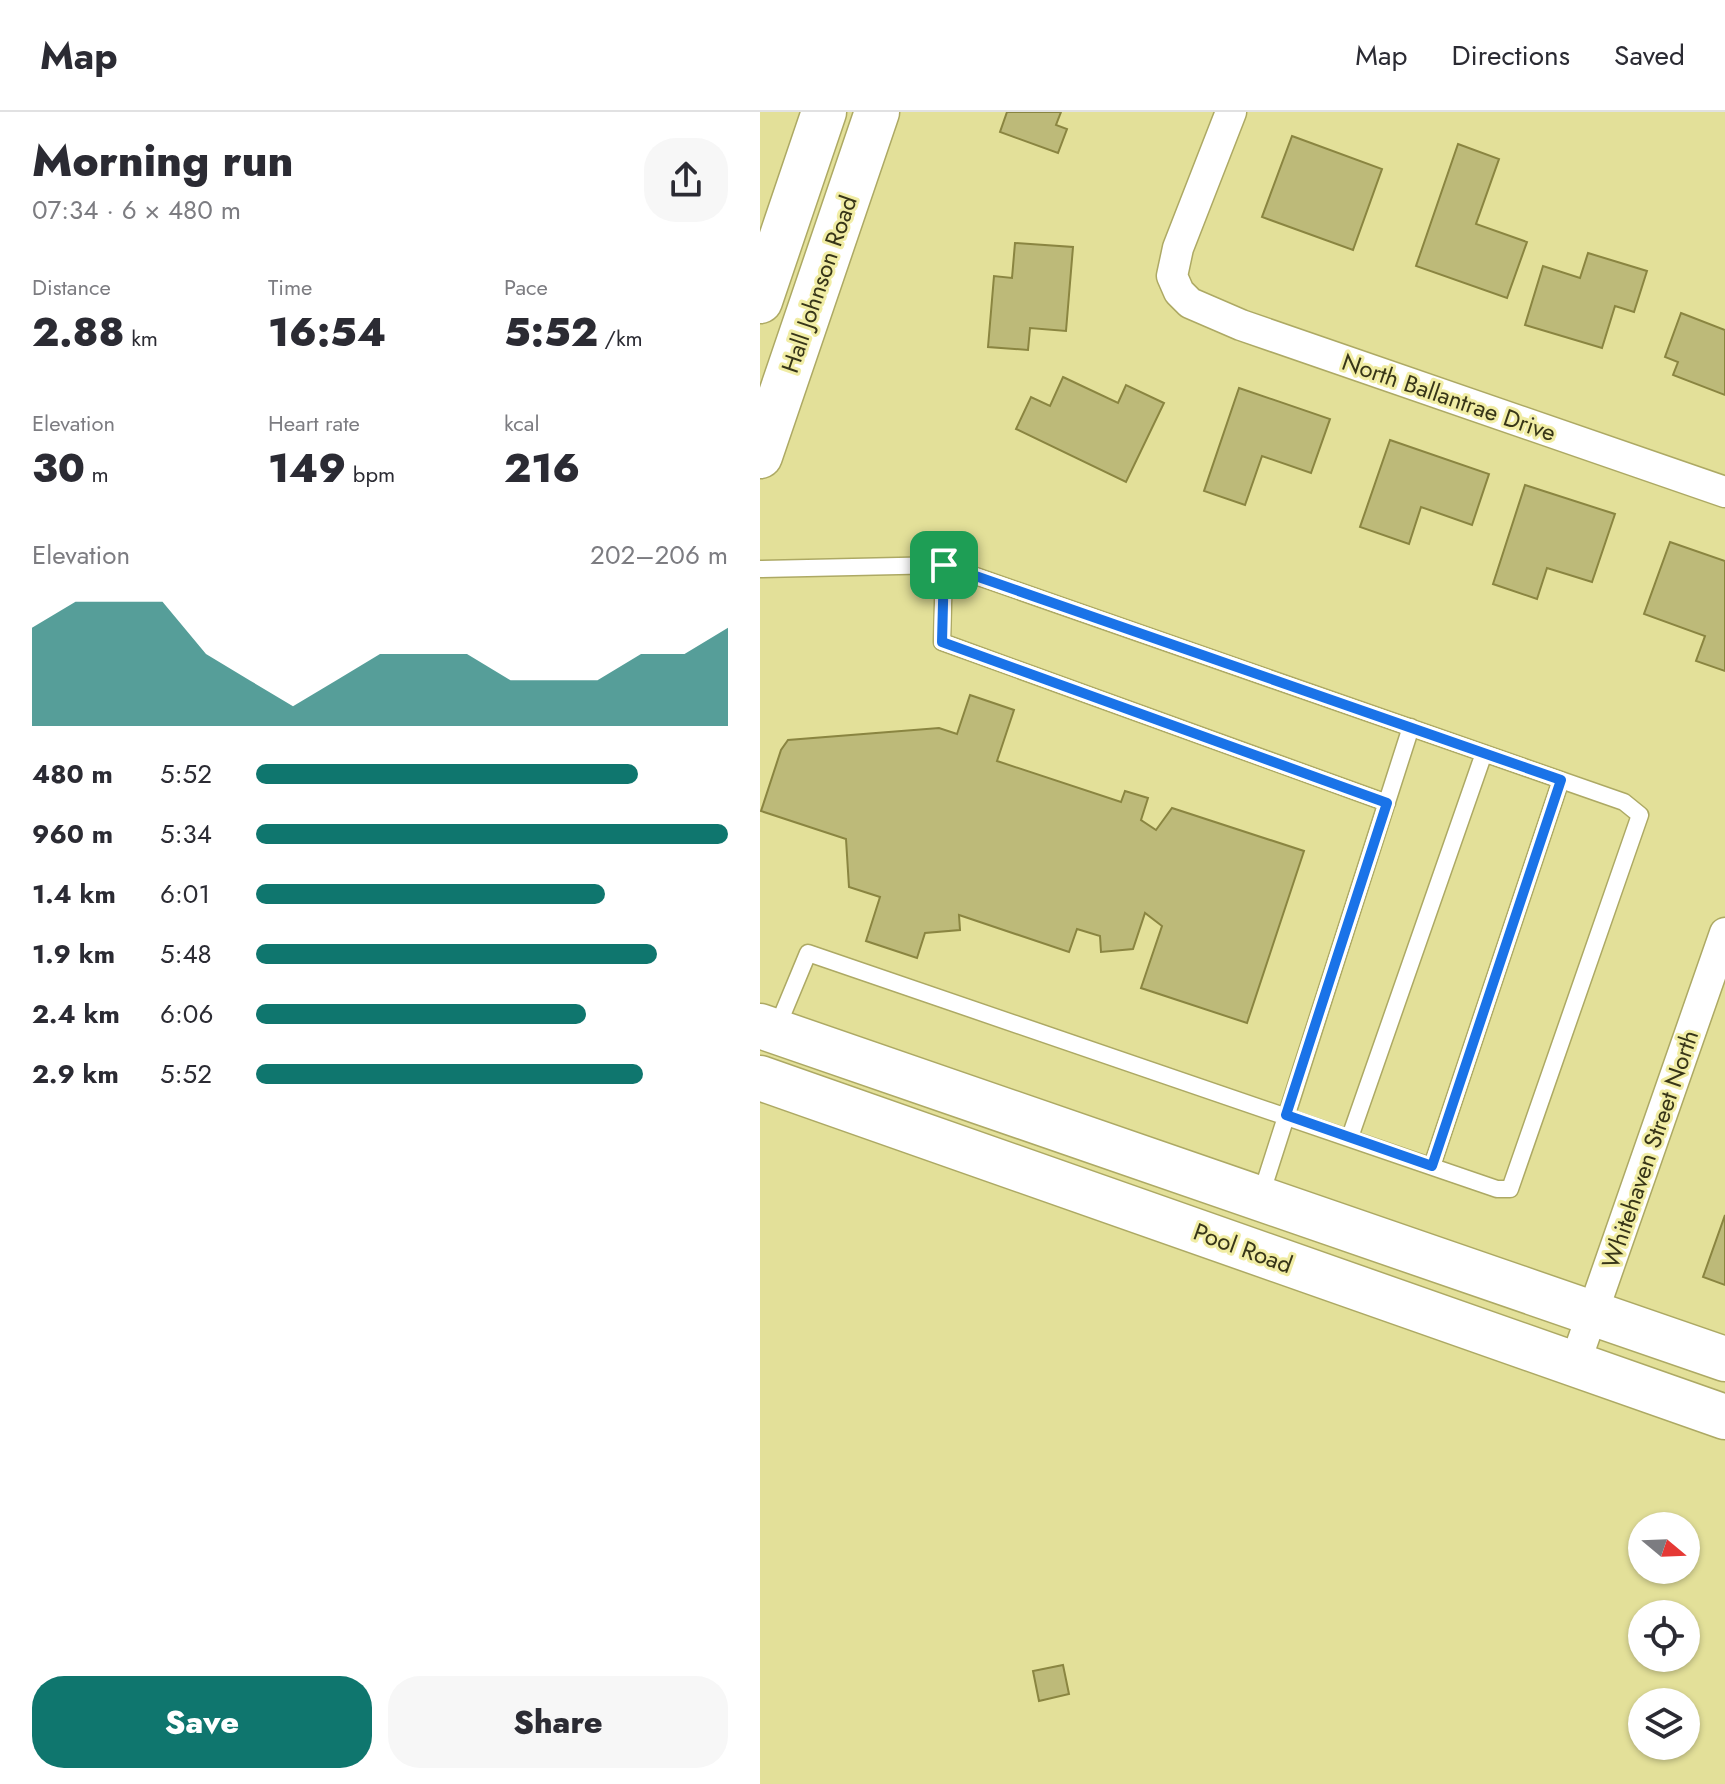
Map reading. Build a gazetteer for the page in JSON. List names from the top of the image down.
{
  "streets": {
    "main road": ["Hall Johnson Road", "Pool Road"],
    "street": ["North Ballantrae Drive", "Whitehaven Street North"]
  },
  "crossings": [
    ["Whitehaven Street North", "Pool Road"]
  ],
  "north": "right",
  "page": {
    "header": "Map",
    "nav": ["Map", "Directions", "Saved"],
    "heading": ["Morning run", "07:34 · 6 × 480 m"],
    "stats": [
      ["Distance", "2.88 km"],
      ["Time", "16:54"],
      ["Pace", "5:52 /km"],
      ["Elevation", "30 m"],
      ["Heart rate", "149 bpm"],
      ["kcal", "216"]
    ],
    "chart": ["Elevation", "202–206 m"],
    "list": [
      {
        "name": "480 m",
        "note": "5:52"
      },
      {
        "name": "960 m",
        "note": "5:34"
      },
      {
        "name": "1.4 km",
        "note": "6:01"
      },
      {
        "name": "1.9 km",
        "note": "5:48"
      },
      {
        "name": "2.4 km",
        "note": "6:06"
      },
      {
        "name": "2.9 km",
        "note": "5:52"
      }
    ],
    "buttons": ["Save", "Share"]
  }
}
